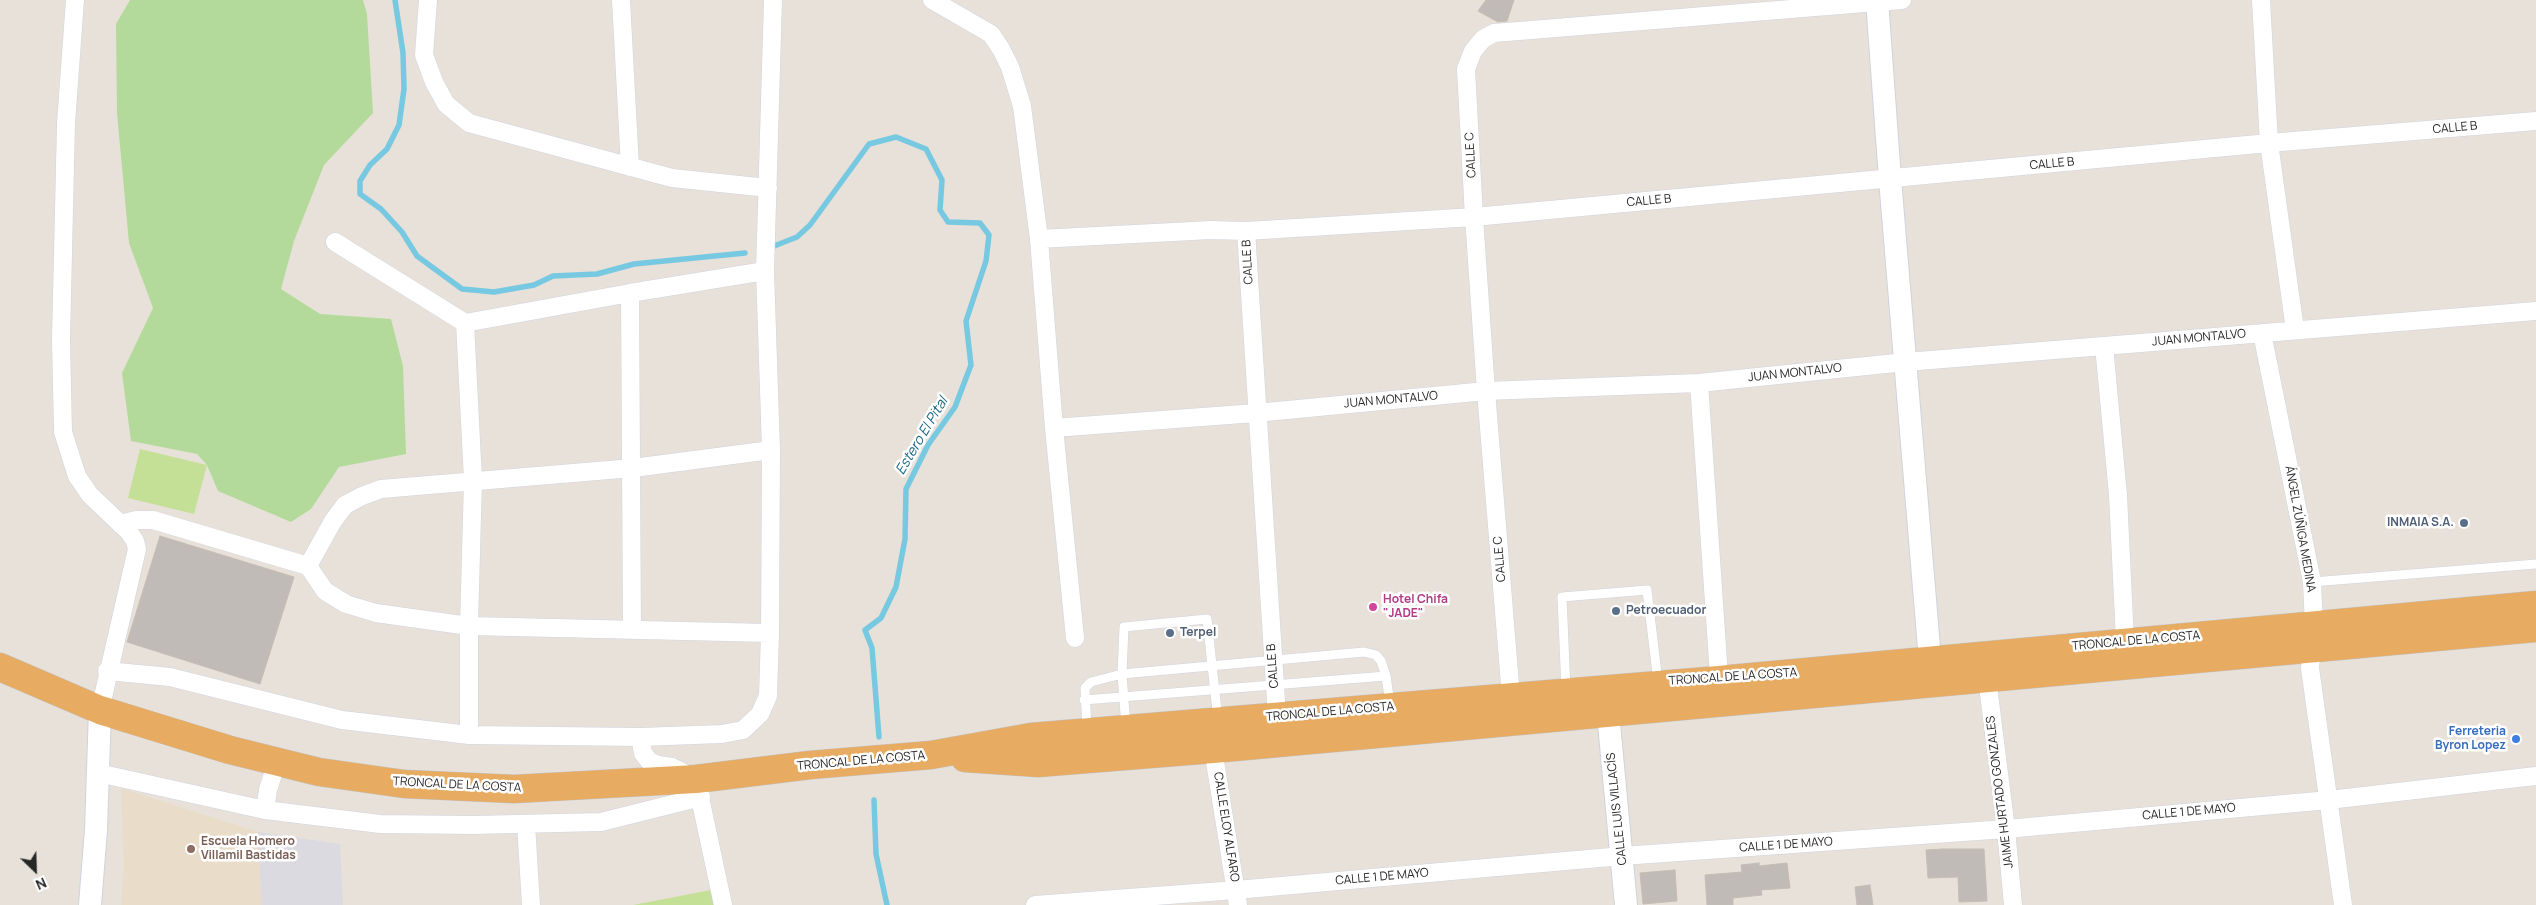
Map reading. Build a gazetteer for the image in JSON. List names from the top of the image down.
{
  "streets": {
    "highway": ["TRONCAL DE LA COSTA"],
    "street": [
      "CALLE B",
      "CALLE C",
      "JUAN MONTALVO",
      "ÁNGEL ZÚÑIGA MEDINA",
      "JAIME HURTADO GONZALES",
      "CALLE LUIS VILLACÍS",
      "CALLE 1 DE MAYO",
      "CALLE ELOY ALFARO"
    ]
  },
  "crossings": [
    ["CALLE B", "CALLE C"],
    ["CALLE B", "JUAN MONTALVO"],
    ["CALLE B", "TRONCAL DE LA COSTA"],
    ["CALLE C", "JUAN MONTALVO"],
    ["CALLE C", "TRONCAL DE LA COSTA"],
    ["JUAN MONTALVO", "ÁNGEL ZÚÑIGA MEDINA"],
    ["ÁNGEL ZÚÑIGA MEDINA", "TRONCAL DE LA COSTA"],
    ["ÁNGEL ZÚÑIGA MEDINA", "CALLE 1 DE MAYO"],
    ["TRONCAL DE LA COSTA", "JAIME HURTADO GONZALES"],
    ["TRONCAL DE LA COSTA", "CALLE LUIS VILLACÍS"],
    ["TRONCAL DE LA COSTA", "CALLE ELOY ALFARO"],
    ["JAIME HURTADO GONZALES", "CALLE 1 DE MAYO"],
    ["CALLE LUIS VILLACÍS", "CALLE 1 DE MAYO"],
    ["CALLE 1 DE MAYO", "CALLE ELOY ALFARO"]
  ],
  "water": ["Estero El Pital"],
  "places": [
    "INMAIA S.A.",
    "Hotel Chifa \"JADE\"",
    "Petroecuador",
    "Terpel",
    "Ferreteria Byron Lopez",
    "Escuela Homero Villamil Bastidas"
  ],
  "north": "bottom right"
}
